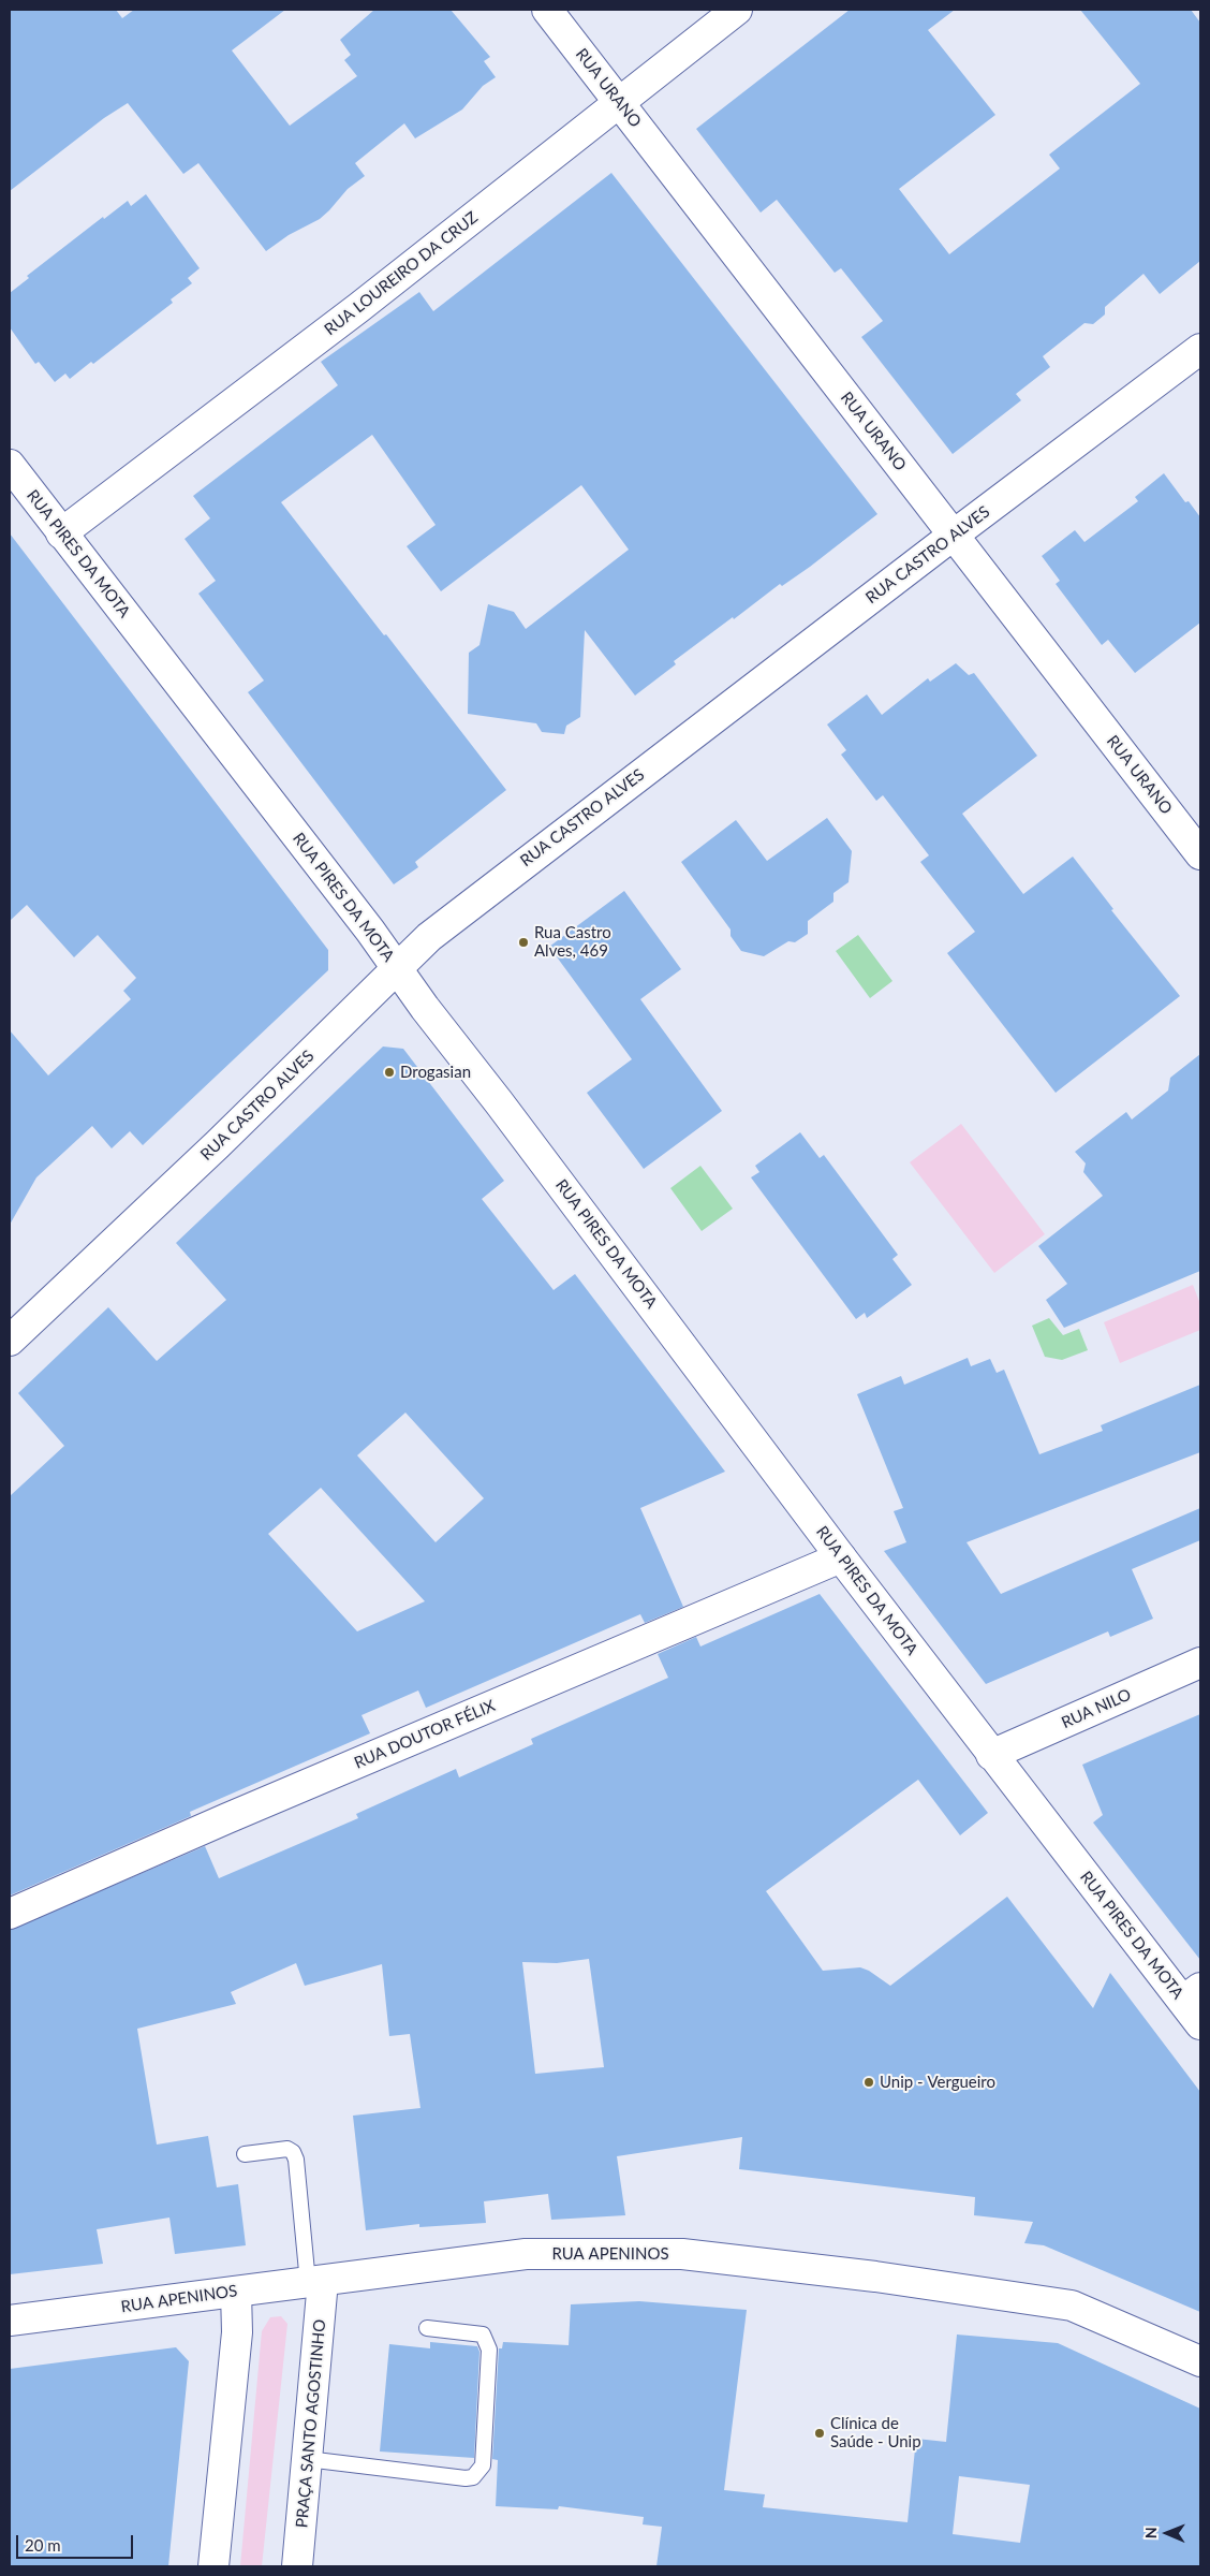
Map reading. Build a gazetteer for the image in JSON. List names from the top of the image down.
{
  "streets": {
    "street": [
      "RUA URANO",
      "RUA LOUREIRO DA CRUZ",
      "RUA PIRES DA MOTA",
      "RUA CASTRO ALVES",
      "RUA NILO",
      "RUA DOUTOR FÉLIX",
      "RUA APENINOS",
      "PRAÇA SANTO AGOSTINHO"
    ]
  },
  "crossings": [
    ["RUA URANO", "RUA LOUREIRO DA CRUZ"],
    ["RUA URANO", "RUA CASTRO ALVES"],
    ["RUA LOUREIRO DA CRUZ", "RUA PIRES DA MOTA"],
    ["RUA PIRES DA MOTA", "RUA CASTRO ALVES"],
    ["RUA PIRES DA MOTA", "RUA NILO"],
    ["RUA PIRES DA MOTA", "RUA DOUTOR FÉLIX"],
    ["RUA APENINOS", "PRAÇA SANTO AGOSTINHO"]
  ],
  "places": [
    "Rua Castro Alves, 469",
    "Drogasian",
    "Unip - Vergueiro",
    "Clínica de Saúde - Unip"
  ],
  "scale_bar": "20 m",
  "north": "left"
}
